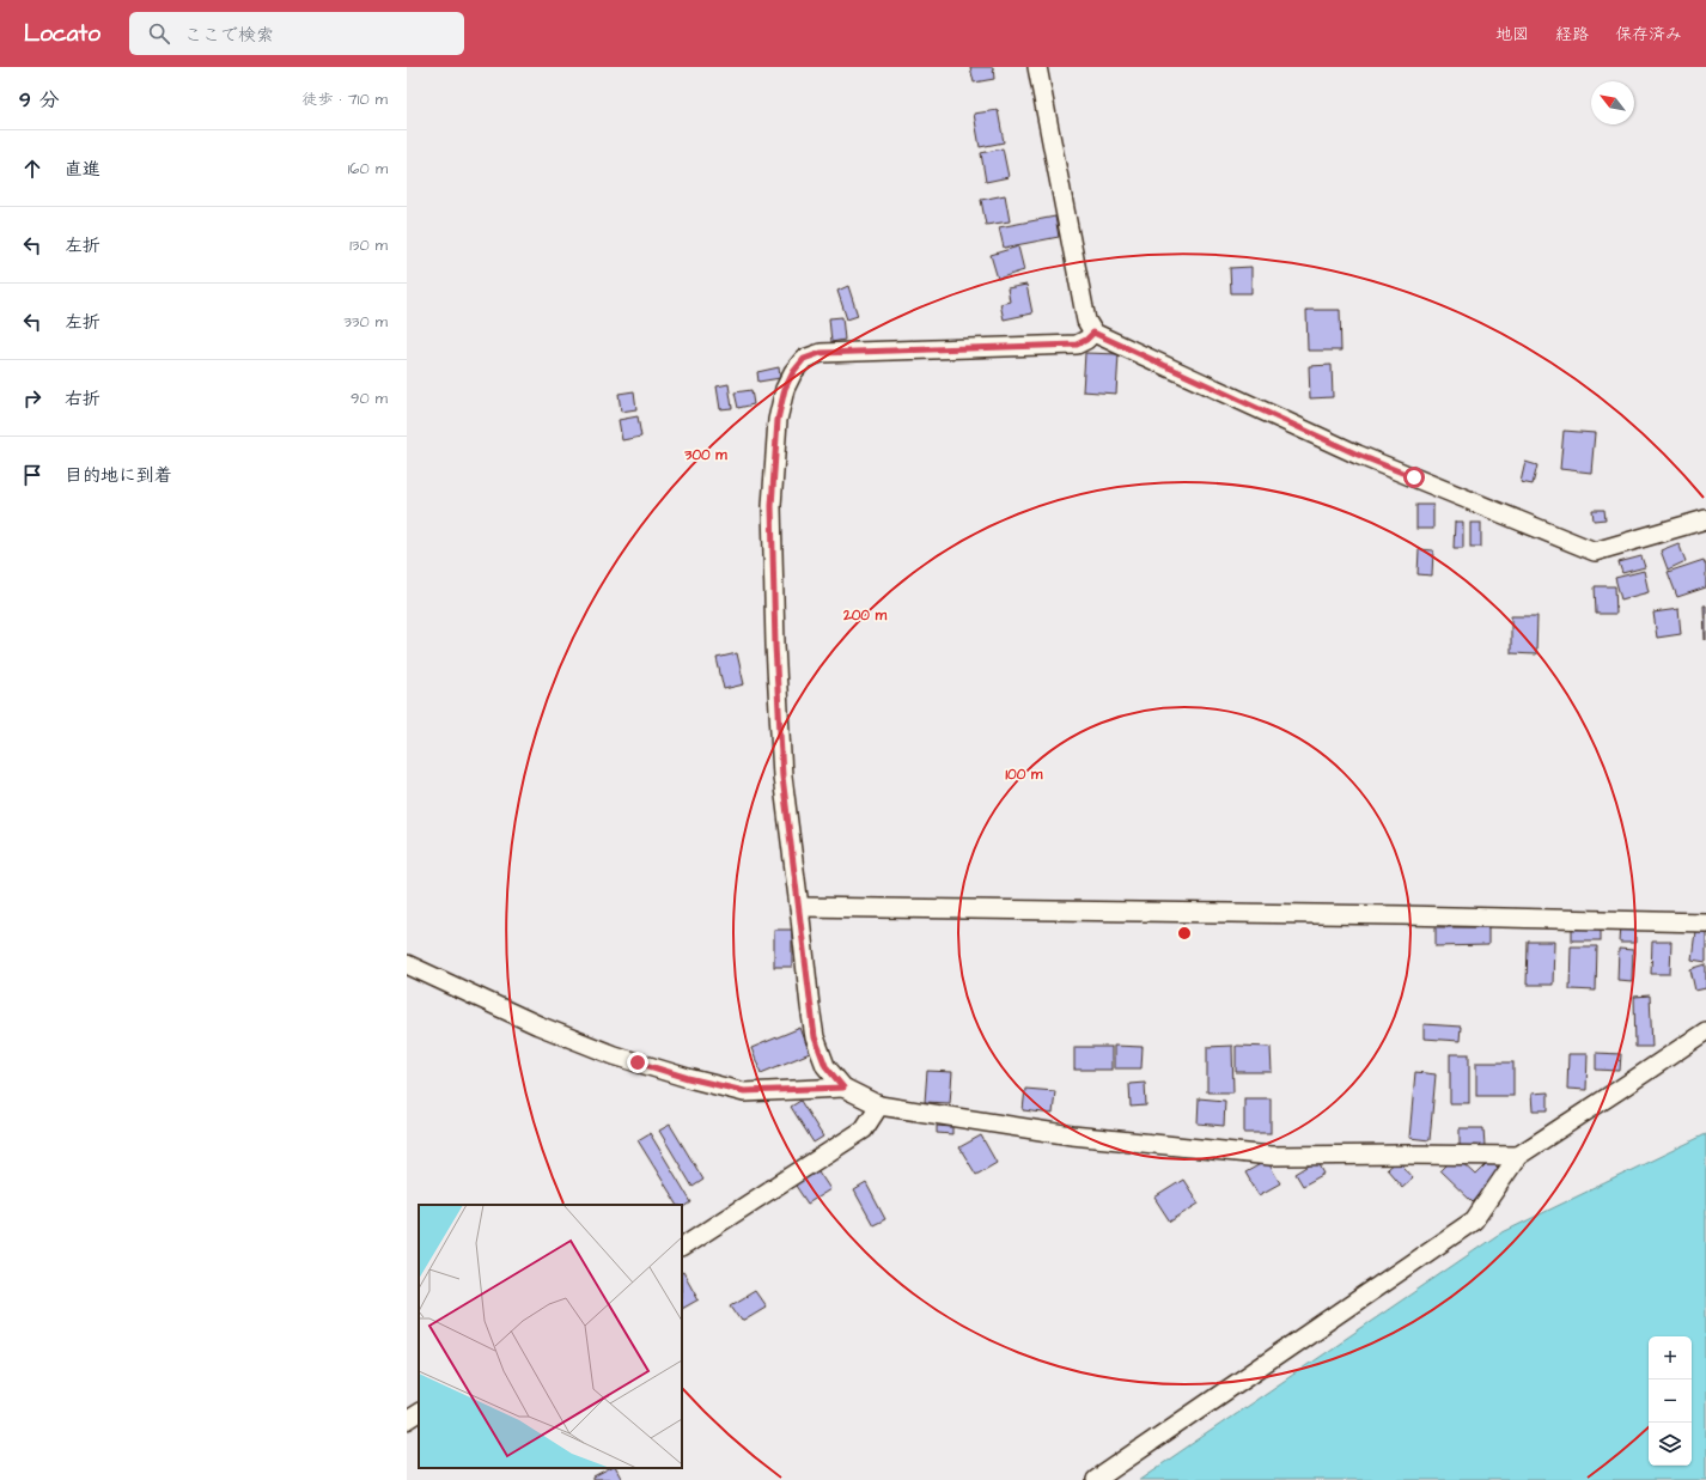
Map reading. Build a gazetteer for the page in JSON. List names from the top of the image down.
{
  "north": "top left",
  "page": {
    "header": "Locato",
    "search": "ここで検索",
    "nav": ["地図", "経路", "保存済み"],
    "heading": ["9 分", "徒歩 · 710 m"],
    "list": [
      ["直進", "160 m"],
      ["左折", "130 m"],
      ["左折", "330 m"],
      ["右折", "90 m"],
      "目的地に到着"
    ],
    "map_buttons": ["+", "−"]
  },
  "rings": ["300 m", "200 m", "100 m"]
}
